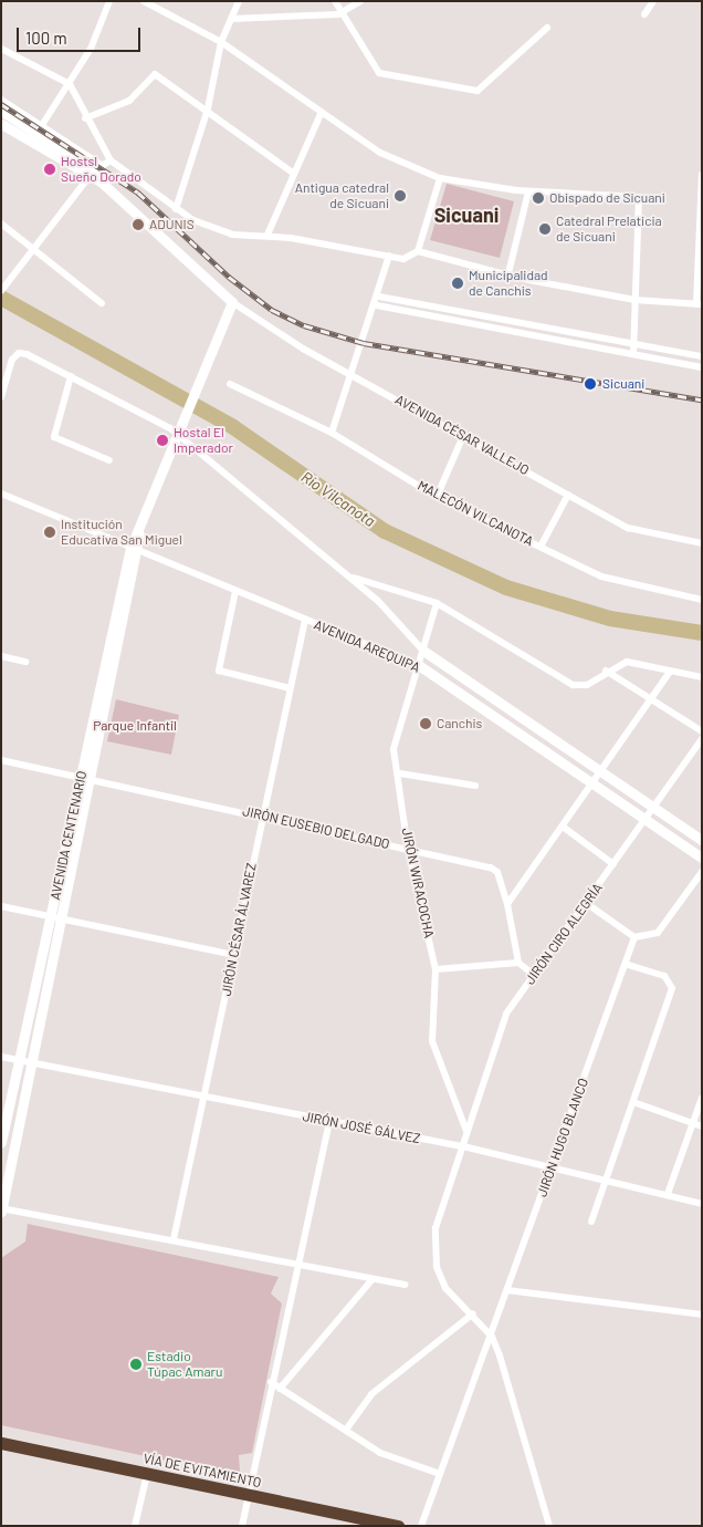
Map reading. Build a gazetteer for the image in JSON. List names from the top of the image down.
{
  "streets": {
    "highway": ["VÍA DE EVITAMIENTO"],
    "street": [
      "AVENIDA CÉSAR VALLEJO",
      "MALECÓN VILCANOTA",
      "AVENIDA AREQUIPA",
      "JIRÓN EUSEBIO DELGADO",
      "AVENIDA CENTENARIO",
      "JIRÓN WIRACOCHA",
      "JIRÓN CÉSAR ÁLVAREZ",
      "JIRÓN CIRO ALEGRÍA",
      "JIRÓN JOSÉ GÁLVEZ",
      "JIRÓN HUGO BLANCO"
    ]
  },
  "crossings": [
    ["AVENIDA AREQUIPA", "JIRÓN WIRACOCHA"],
    ["AVENIDA AREQUIPA", "JIRÓN CÉSAR ÁLVAREZ"],
    ["AVENIDA AREQUIPA", "JIRÓN CIRO ALEGRÍA"],
    ["JIRÓN EUSEBIO DELGADO", "AVENIDA CENTENARIO"],
    ["JIRÓN EUSEBIO DELGADO", "JIRÓN WIRACOCHA"],
    ["JIRÓN EUSEBIO DELGADO", "JIRÓN CÉSAR ÁLVAREZ"],
    ["AVENIDA CENTENARIO", "JIRÓN JOSÉ GÁLVEZ"],
    ["JIRÓN WIRACOCHA", "JIRÓN CIRO ALEGRÍA"],
    ["JIRÓN CÉSAR ÁLVAREZ", "JIRÓN JOSÉ GÁLVEZ"],
    ["JIRÓN CIRO ALEGRÍA", "JIRÓN JOSÉ GÁLVEZ"],
    ["JIRÓN JOSÉ GÁLVEZ", "JIRÓN HUGO BLANCO"]
  ],
  "districts": ["Sicuani"],
  "water": ["Río Vilcanota"],
  "parks": ["Parque Infantil"],
  "places": [
    "Hostsl Sueño Dorado",
    "Antigua catedral de Sicuani",
    "Obispado de Sicuani",
    "ADUNIS",
    "Catedral Prelaticia de Sicuani",
    "Municipalidad de Canchis",
    "Sicuani",
    "Hostal El Imperador",
    "Institución Educativa San Miguel",
    "Canchis",
    "Estadio Túpac Amaru"
  ],
  "scale_bar": "100 m"
}
